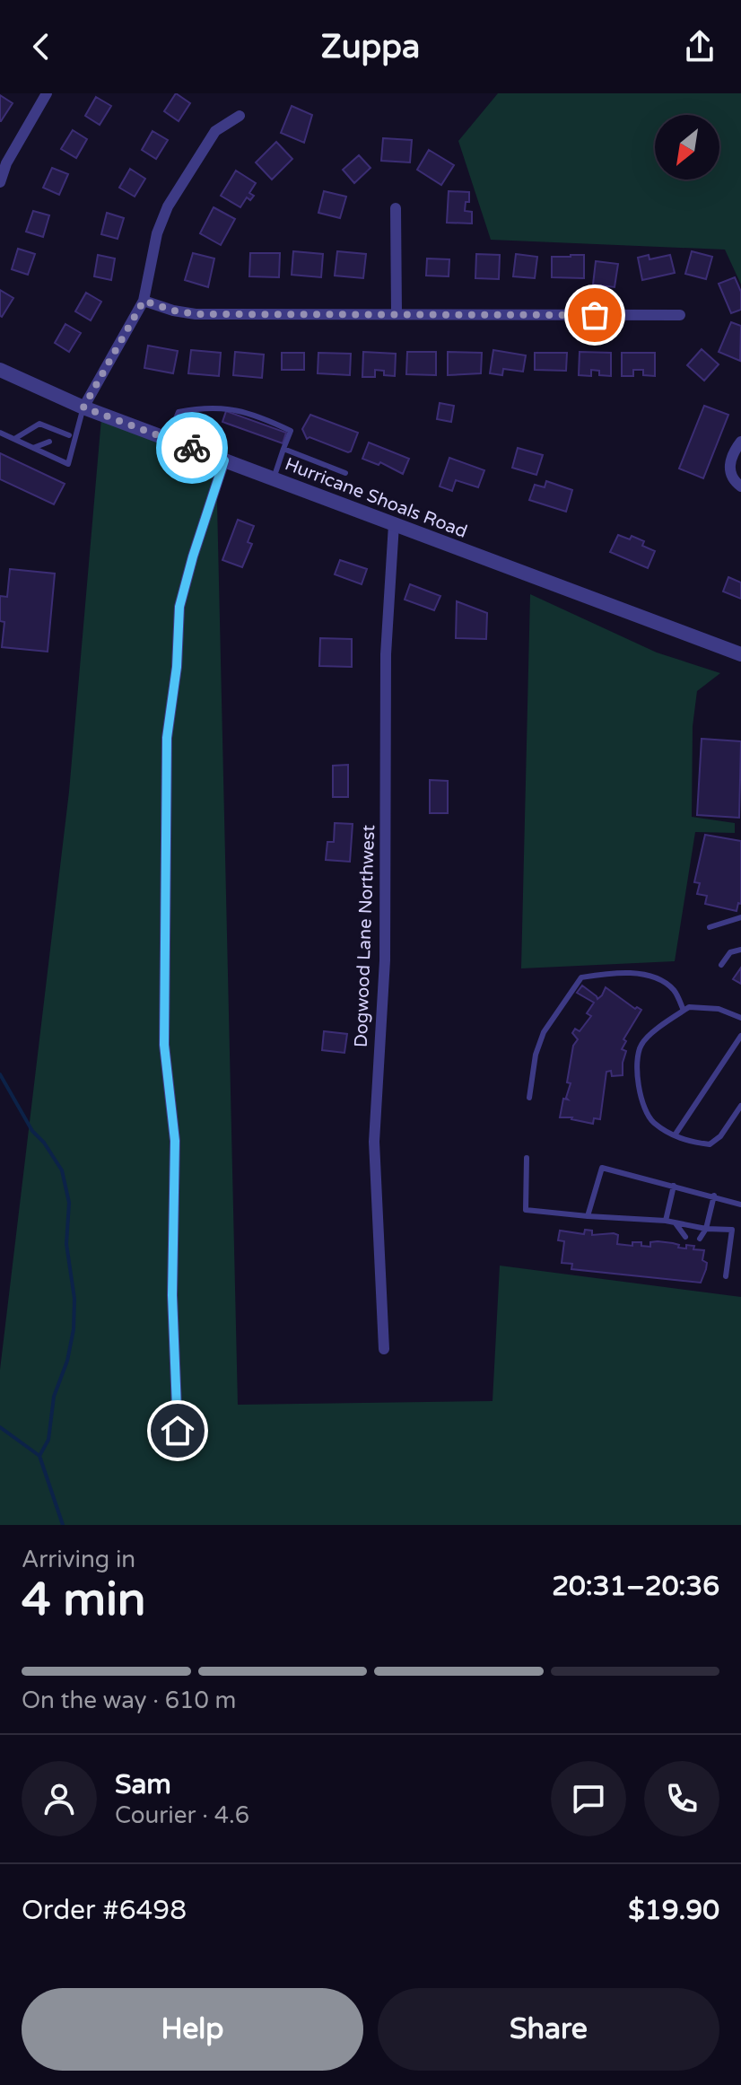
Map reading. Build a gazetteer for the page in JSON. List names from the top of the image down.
{
  "streets": {
    "street": ["Hurricane Shoals Road", "Dogwood Lane Northwest"]
  },
  "crossings": [
    ["Hurricane Shoals Road", "Dogwood Lane Northwest"]
  ],
  "north": "bottom left",
  "page": {
    "header": "Zuppa",
    "heading": ["4 min", "Arriving in", "20:31–20:36"],
    "panel": [
      "Sam",
      "Courier · 4.6",
      "Order #6498",
      "$19.90"
    ],
    "bar": "On the way · 610 m",
    "buttons": ["Help", "Share"]
  }
}
